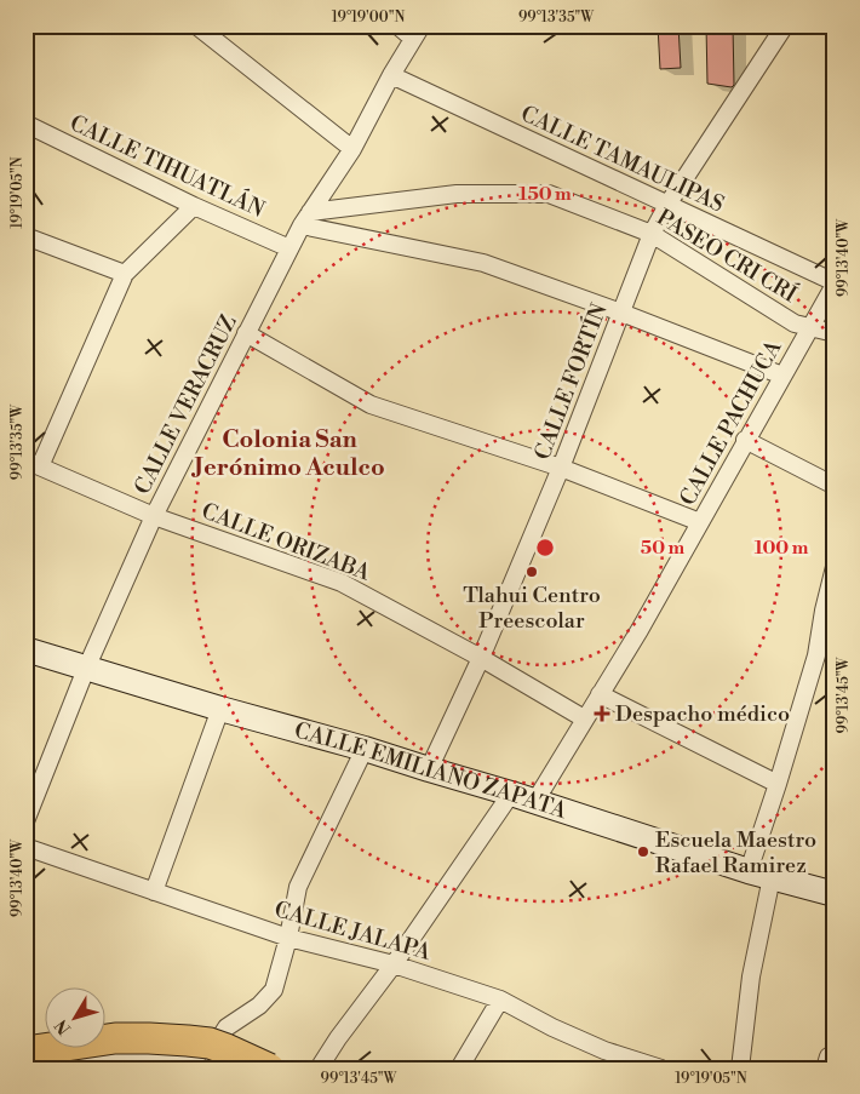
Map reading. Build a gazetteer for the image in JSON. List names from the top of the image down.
{
  "streets": {
    "street": [
      "CALLE TAMAULIPAS",
      "CALLE TIHUATLÁN",
      "PASEO CRI CRÍ",
      "CALLE FORTÍN",
      "CALLE VERACRUZ",
      "CALLE PACHUCA",
      "CALLE ORIZABA",
      "CALLE EMILIANO ZAPATA",
      "CALLE JALAPA"
    ]
  },
  "crossings": [
    ["CALLE TAMAULIPAS", "CALLE FORTÍN"],
    ["CALLE TAMAULIPAS", "CALLE VERACRUZ"],
    ["CALLE TAMAULIPAS", "CALLE PACHUCA"],
    ["CALLE TIHUATLÁN", "CALLE VERACRUZ"],
    ["PASEO CRI CRÍ", "CALLE FORTÍN"],
    ["PASEO CRI CRÍ", "CALLE VERACRUZ"],
    ["PASEO CRI CRÍ", "CALLE PACHUCA"],
    ["CALLE FORTÍN", "CALLE ORIZABA"],
    ["CALLE FORTÍN", "CALLE EMILIANO ZAPATA"],
    ["CALLE VERACRUZ", "CALLE ORIZABA"],
    ["CALLE VERACRUZ", "CALLE EMILIANO ZAPATA"],
    ["CALLE PACHUCA", "CALLE ORIZABA"],
    ["CALLE PACHUCA", "CALLE EMILIANO ZAPATA"]
  ],
  "districts": ["Colonia San Jerónimo Aculco"],
  "places": {
    "other": ["Tlahui Centro Preescolar", "Escuela Maestro Rafael Ramirez"],
    "health": ["Despacho médico"]
  },
  "north": "bottom left",
  "coordinates": [
    "19°19'00\"N",
    "99°13'35\"W",
    "19°19'05\"N",
    "99°13'40\"W",
    "99°13'45\"W"
  ],
  "rings": ["150 m", "50 m", "100 m"]
}
